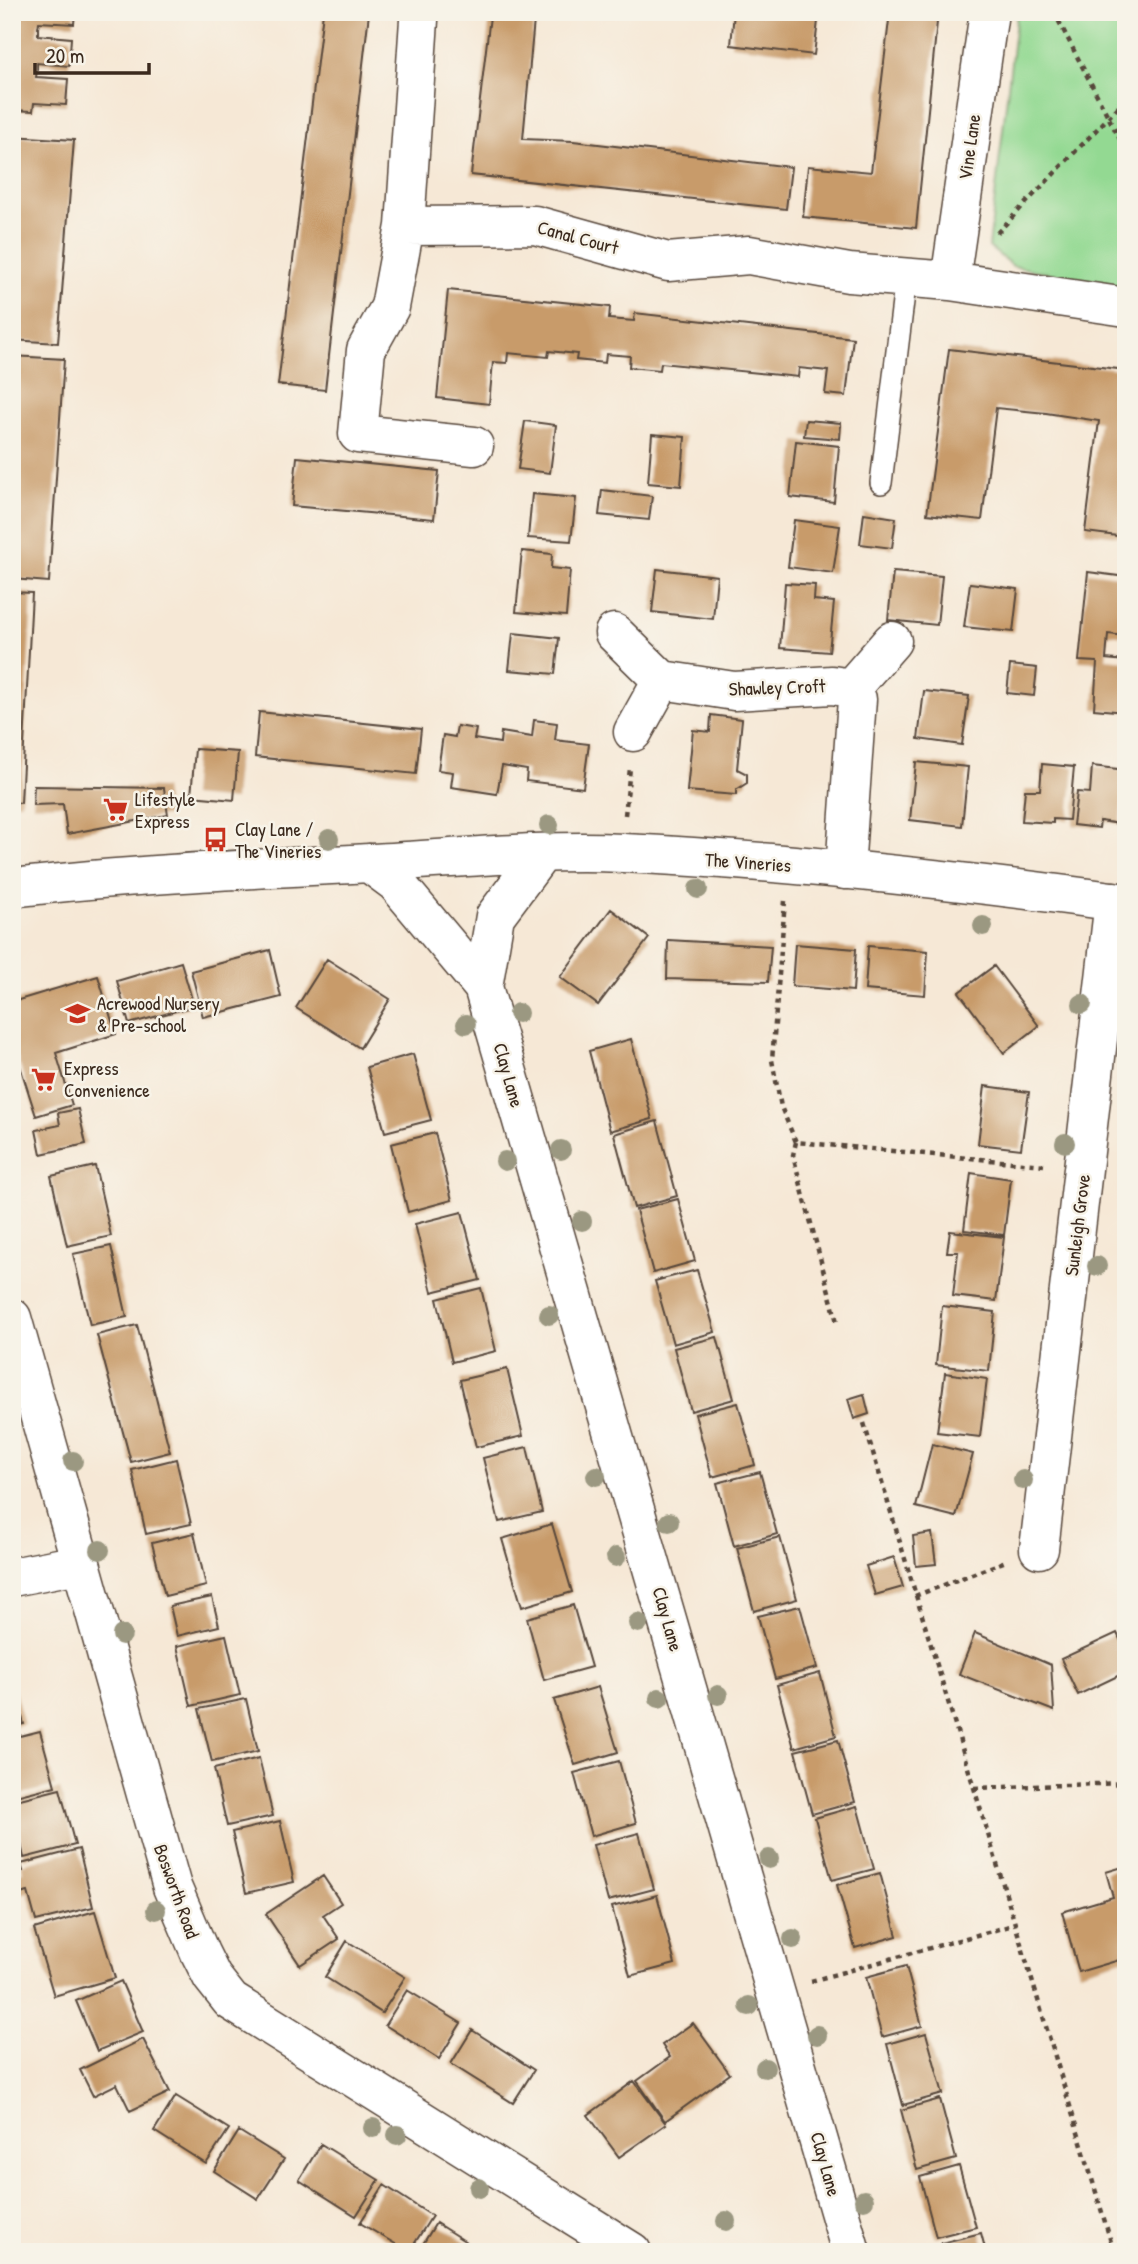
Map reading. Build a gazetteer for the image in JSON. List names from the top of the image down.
{
  "streets": {
    "street": [
      "Vine Lane",
      "Canal Court",
      "Shawley Croft",
      "The Vineries",
      "Clay Lane",
      "Sunleigh Grove",
      "Bosworth Road"
    ]
  },
  "crossings": [
    ["Shawley Croft", "The Vineries"],
    ["The Vineries", "Clay Lane"],
    ["The Vineries", "Sunleigh Grove"]
  ],
  "places": {
    "supermarket": ["Lifestyle Express", "Express Convenience"],
    "bus stop": ["Clay Lane / The Vineries"],
    "school or university": ["Acrewood Nursery & Pre-school"]
  },
  "scale_bar": "20 m"
}
